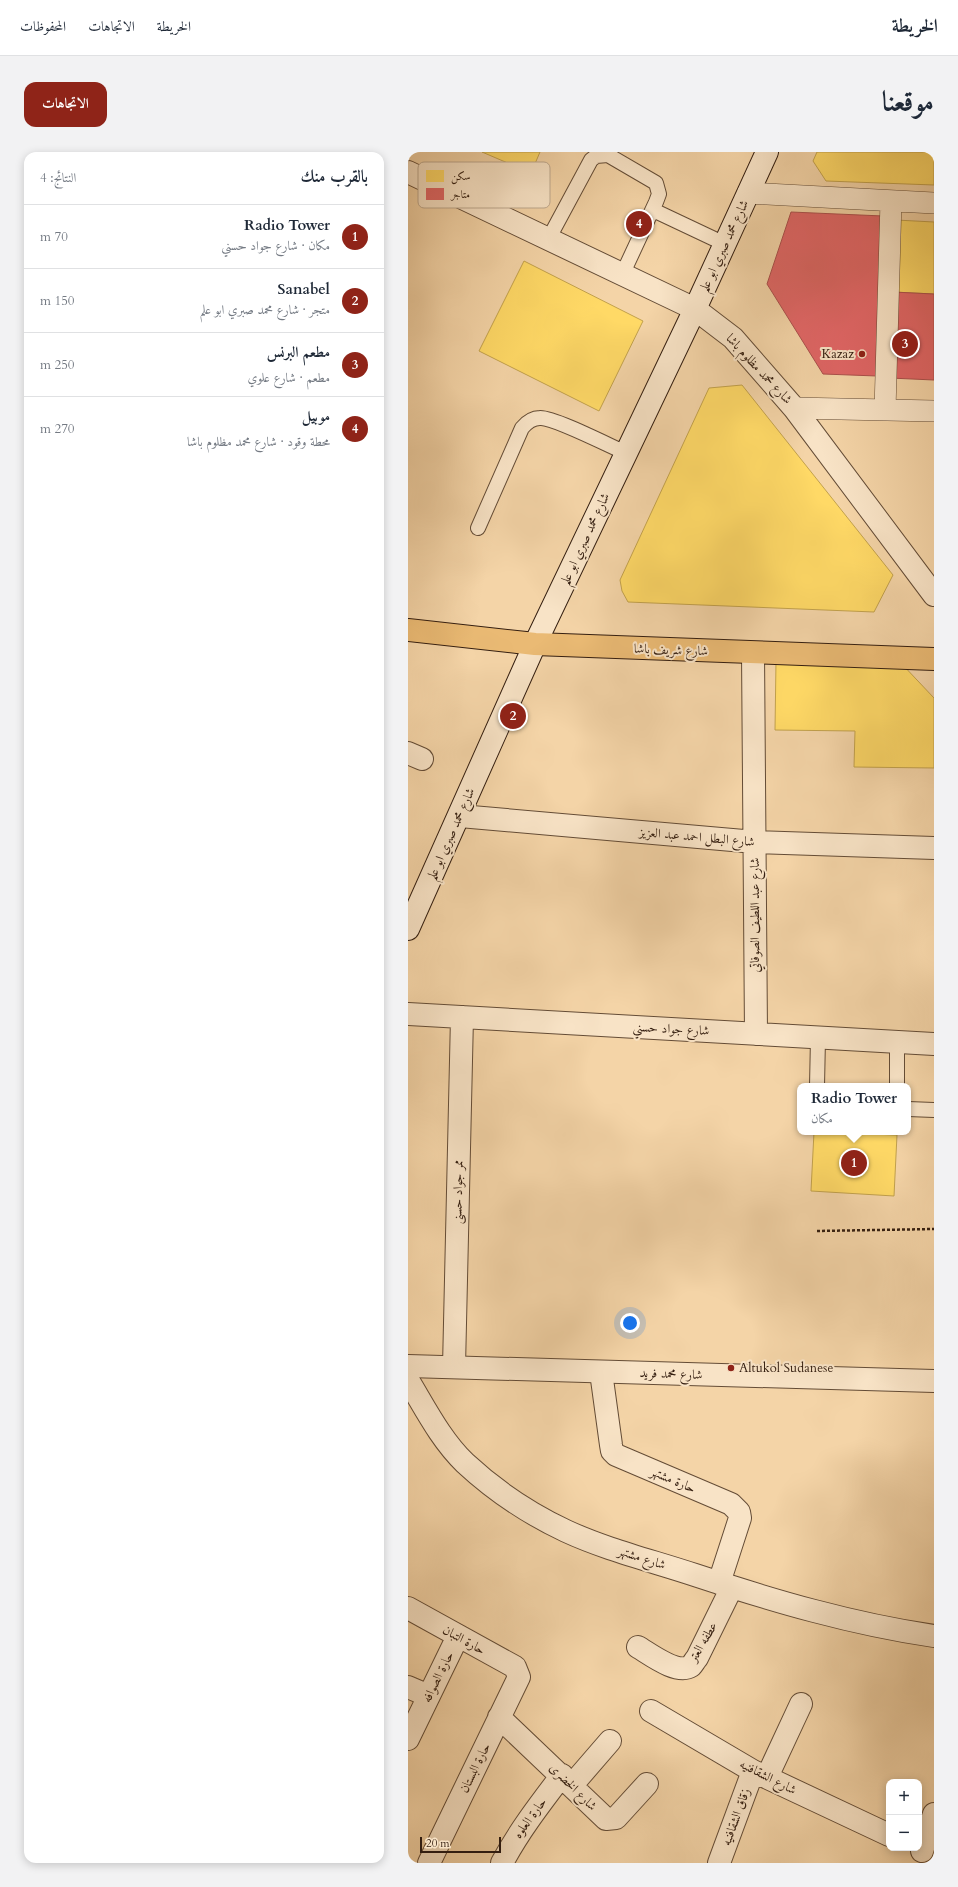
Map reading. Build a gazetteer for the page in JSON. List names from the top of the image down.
{
  "streets": {
    "main road": ["شارع شريف باشا"],
    "street": [
      "شارع محمد صبري ابو علم",
      "شارع محمد مظلوم باشا",
      "شارع البطل احمد عبد العزيز",
      "شارع عبد اللطيف الصوفاتي",
      "شارع جواد حسني",
      "ممر جواد حسنى",
      "شارع محمد فريد",
      "حارة مشتهر",
      "شارع مشتهر",
      "حارة التبان",
      "عطفه العتر",
      "حارة الصوافه",
      "حارة البستان",
      "شارع الشقافنيه",
      "شارع الخضرى",
      "زقاق الشقافنيه",
      "حارة العلوه"
    ]
  },
  "crossings": [
    ["شارع محمد صبري ابو علم", "شارع محمد مظلوم باشا"],
    ["شارع محمد صبري ابو علم", "شارع شريف باشا"],
    ["شارع محمد صبري ابو علم", "شارع البطل احمد عبد العزيز"],
    ["شارع شريف باشا", "شارع عبد اللطيف الصوفاتي"],
    ["شارع البطل احمد عبد العزيز", "شارع عبد اللطيف الصوفاتي"],
    ["شارع عبد اللطيف الصوفاتي", "شارع جواد حسني"],
    ["شارع جواد حسني", "ممر جواد حسنى"],
    ["ممر جواد حسنى", "شارع محمد فريد"],
    ["شارع محمد فريد", "حارة مشتهر"],
    ["حارة مشتهر", "شارع مشتهر"],
    ["حارة مشتهر", "عطفه العتر"],
    ["شارع مشتهر", "عطفه العتر"],
    ["حارة التبان", "حارة الصوافه"],
    ["حارة التبان", "حارة البستان"],
    ["حارة البستان", "شارع الخضرى"],
    ["شارع الشقافنيه", "زقاق الشقافنيه"],
    ["شارع الخضرى", "حارة العلوه"]
  ],
  "places": ["Kazaz", "Altukol Sudanese"],
  "legend": ["سكن", "متاجر"],
  "scale_bar": "20 m",
  "page": {
    "header": "الخريطة",
    "nav": ["الخريطة", "الاتجاهات", "المحفوظات"],
    "title": "موقعنا",
    "buttons": "الاتجاهات",
    "heading": ["بالقرب منك", "النتائج: 4"],
    "list": [
      {
        "mark": "1",
        "name": "Radio Tower",
        "note": "مكان · شارع جواد حسني",
        "value": "70 m"
      },
      {
        "mark": "2",
        "name": "Sanabel",
        "note": "متجر · شارع محمد صبري ابو علم",
        "value": "150 m"
      },
      {
        "mark": "3",
        "name": "مطعم البرنس",
        "note": "مطعم · شارع علوي",
        "value": "250 m"
      },
      {
        "mark": "4",
        "name": "موبيل",
        "note": "محطة وقود · شارع محمد مظلوم باشا",
        "value": "270 m"
      }
    ],
    "pins": [
      "4",
      "3",
      "2",
      "1"
    ],
    "popup": ["Radio Tower", "مكان"],
    "map_buttons": ["+", "−"],
    "scale": "20 m"
  }
}
